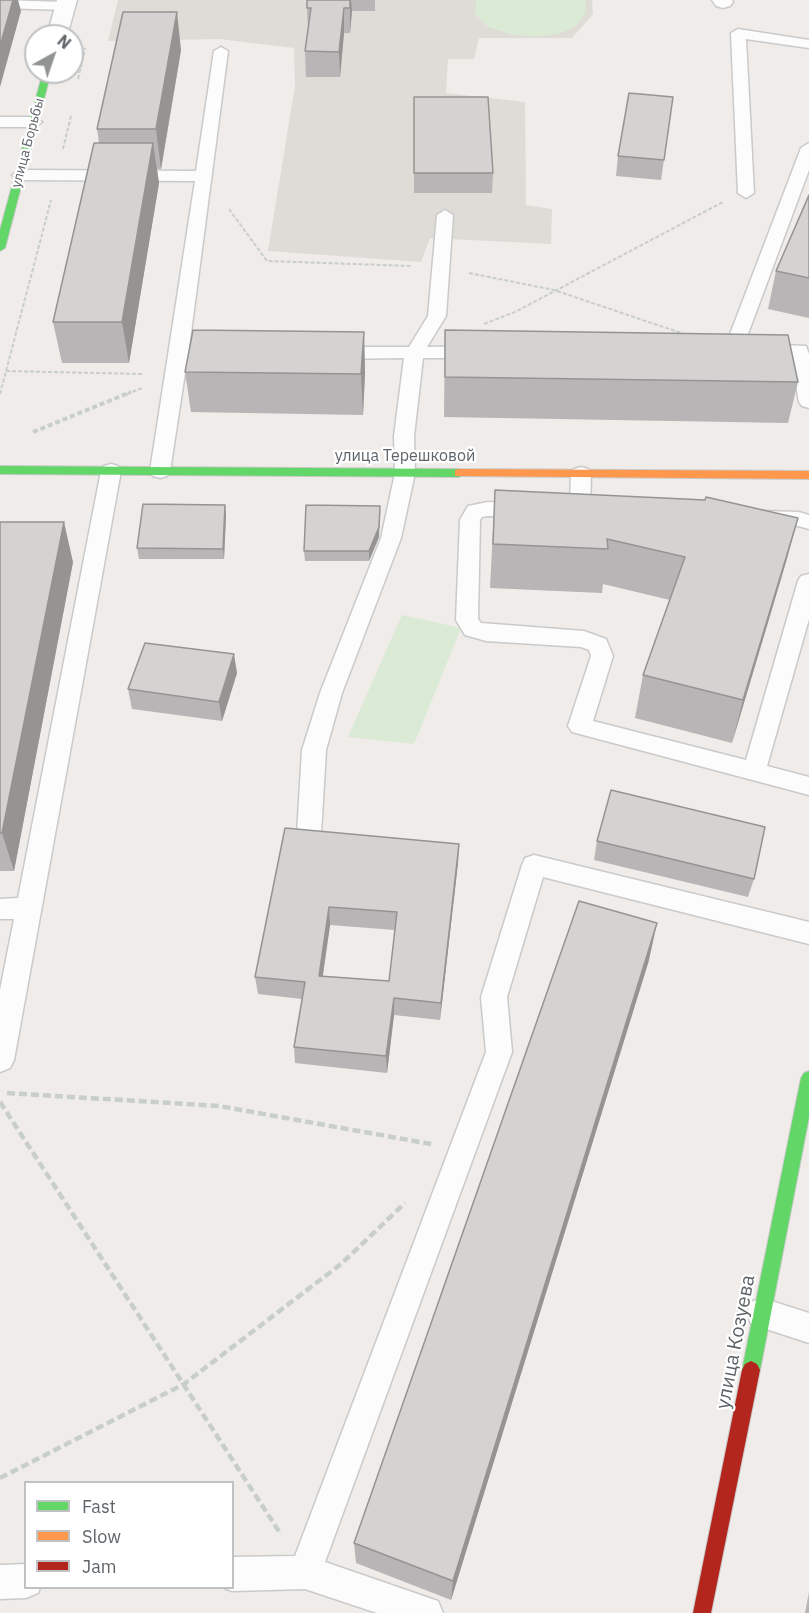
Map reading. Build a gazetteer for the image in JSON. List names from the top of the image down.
{
  "streets": {
    "street": ["улица Борьбы", "улица Терешковой", "улица Козуева"]
  },
  "legend": ["Fast", "Slow", "Jam"],
  "north": "top right"
}
